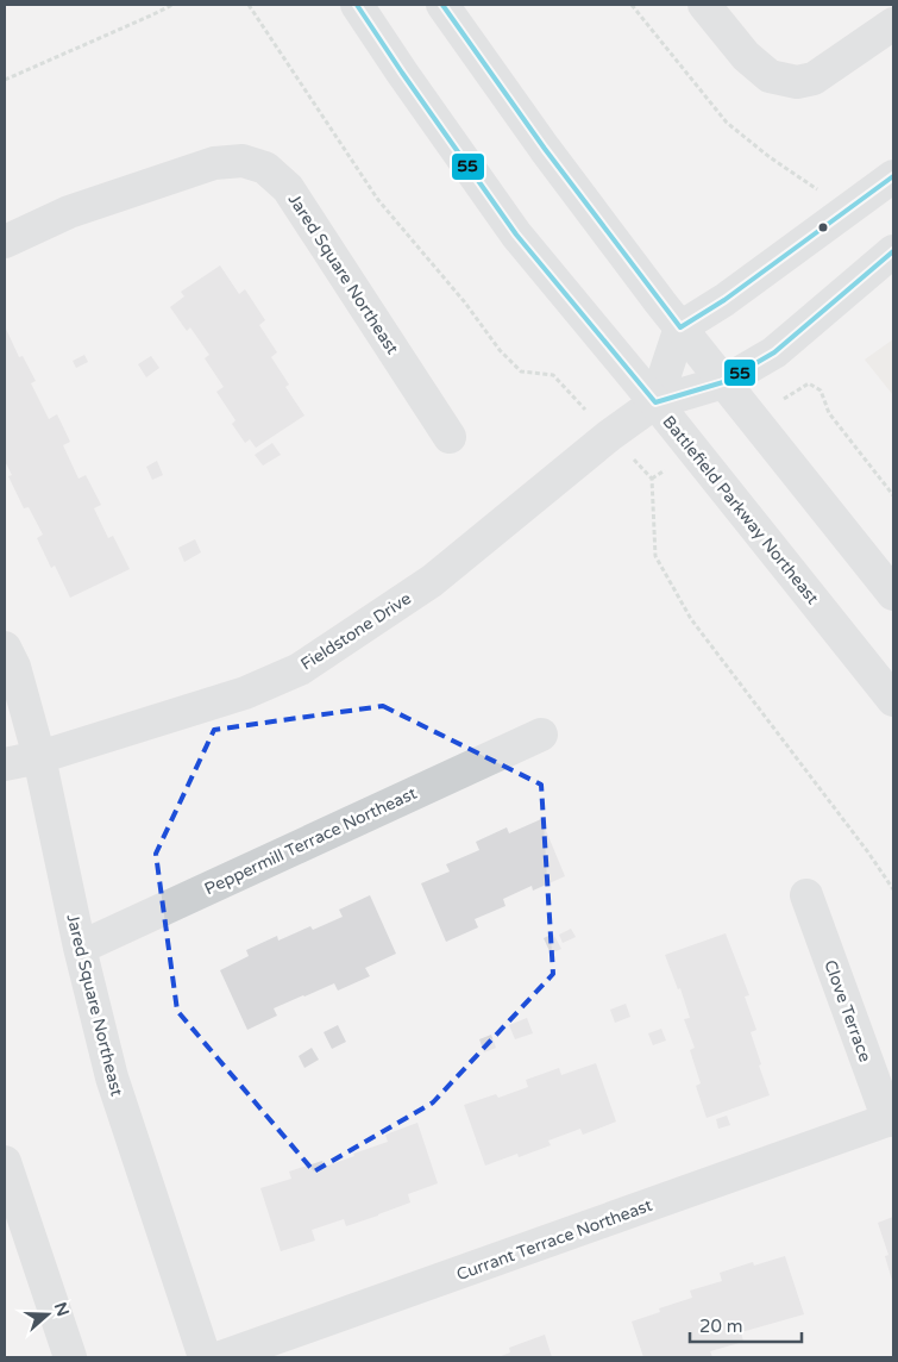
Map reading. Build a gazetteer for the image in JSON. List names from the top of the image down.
{
  "streets": {
    "main road": ["Battlefield Parkway Northeast"],
    "street": [
      "Jared Square Northeast",
      "Fieldstone Drive",
      "Peppermill Terrace Northeast",
      "Clove Terrace",
      "Currant Terrace Northeast"
    ]
  },
  "crossings": [
    ["Jared Square Northeast", "Fieldstone Drive"],
    ["Jared Square Northeast", "Peppermill Terrace Northeast"],
    ["Battlefield Parkway Northeast", "Fieldstone Drive"],
    ["Clove Terrace", "Currant Terrace Northeast"]
  ],
  "lines": ["transit line 55"],
  "scale_bar": "20 m",
  "north": "right"
}
